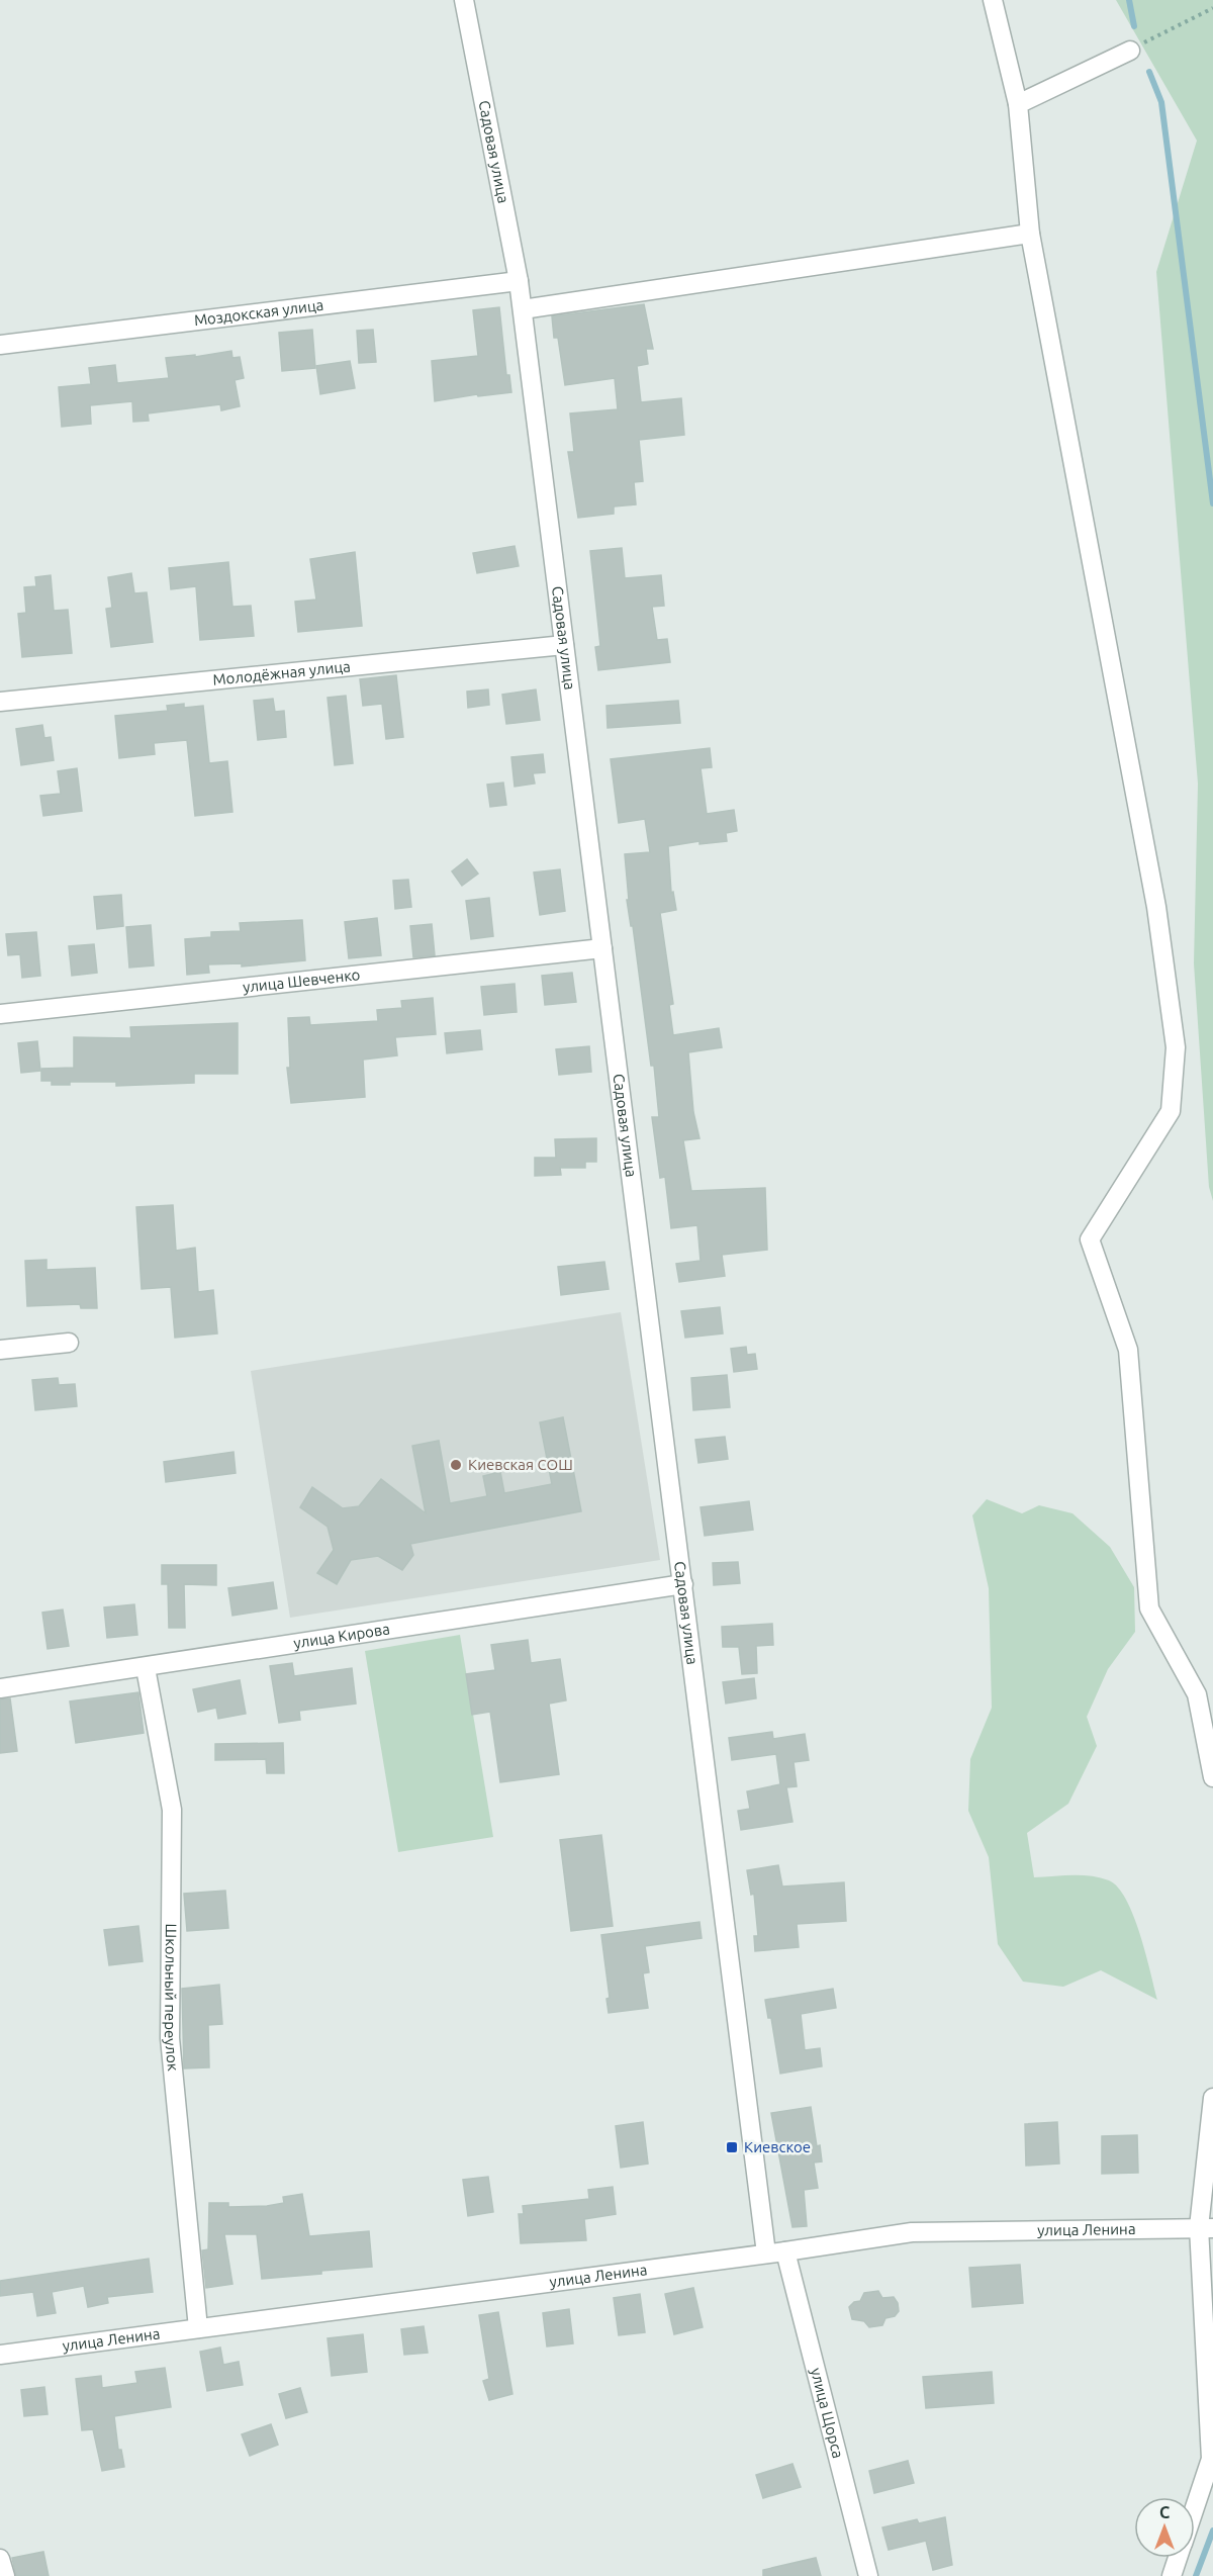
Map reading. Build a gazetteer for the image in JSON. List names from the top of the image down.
{
  "streets": {
    "street": [
      "Садовая улица",
      "Моздокская улица",
      "Молодёжная улица",
      "улица Шевченко",
      "улица Кирова",
      "Школьный переулок",
      "улица Ленина",
      "улица Щорса"
    ]
  },
  "crossings": [
    ["Садовая улица", "Моздокская улица"],
    ["Садовая улица", "Молодёжная улица"],
    ["Садовая улица", "улица Шевченко"],
    ["Садовая улица", "улица Кирова"],
    ["Садовая улица", "улица Ленина"],
    ["улица Кирова", "Школьный переулок"],
    ["Школьный переулок", "улица Ленина"],
    ["улица Ленина", "улица Щорса"]
  ],
  "places": {
    "other": ["Киевская СОШ"],
    "transit": ["Киевское"]
  },
  "north": "top"
}
